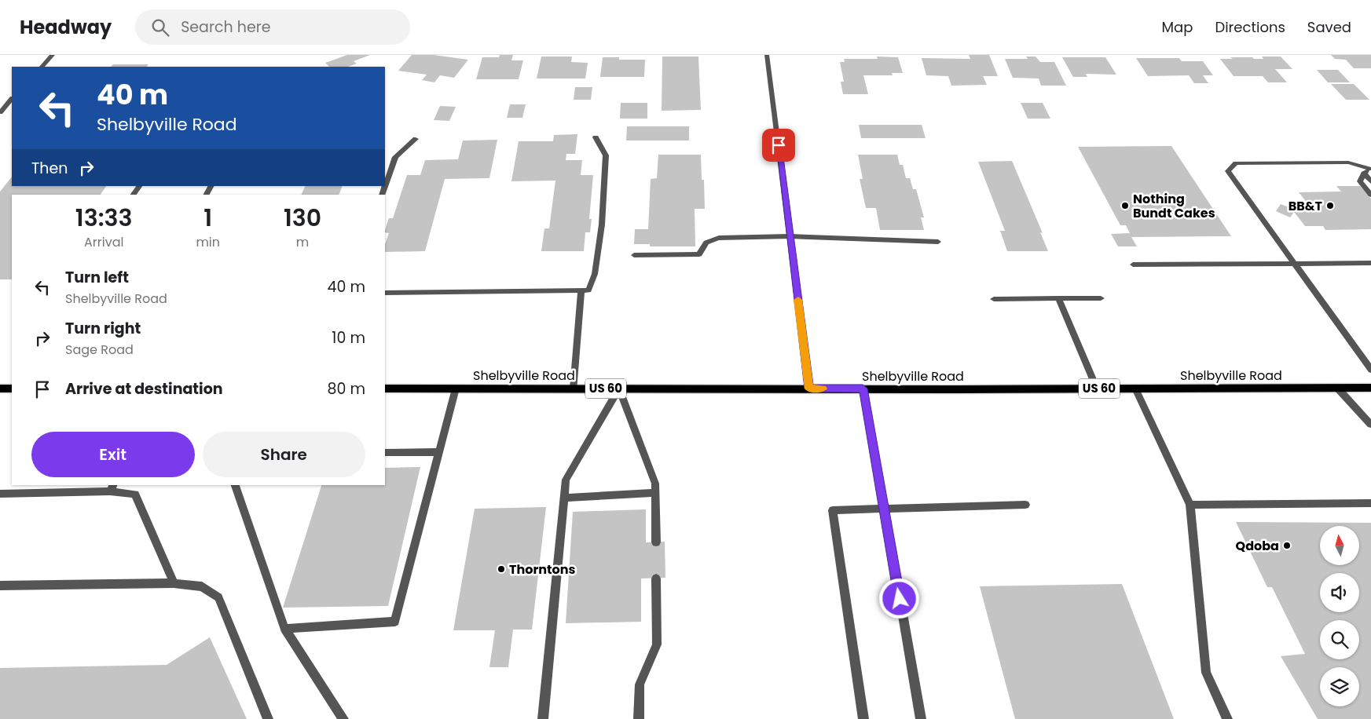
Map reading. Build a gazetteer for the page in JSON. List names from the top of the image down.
{
  "streets": {
    "main road": ["Shelbyville Road", "US 60"]
  },
  "places": [
    "Nothing Bundt Cakes",
    "BB&T",
    "Qdoba",
    "Thorntons"
  ],
  "north": "top",
  "page": {
    "header": "Headway",
    "search": "Search here",
    "nav": ["Map", "Directions", "Saved"],
    "turn": ["40 m", "Shelbyville Road"],
    "then": "Then",
    "eta": [
      "13:33",
      "Arrival",
      "1",
      "min",
      "130",
      "m"
    ],
    "list": [
      {
        "name": "Turn left",
        "note": "Shelbyville Road",
        "value": "40 m"
      },
      {
        "name": "Turn right",
        "note": "Sage Road",
        "value": "10 m"
      },
      {
        "name": "Arrive at destination",
        "value": "80 m"
      }
    ],
    "buttons": ["Exit", "Share"]
  }
}
